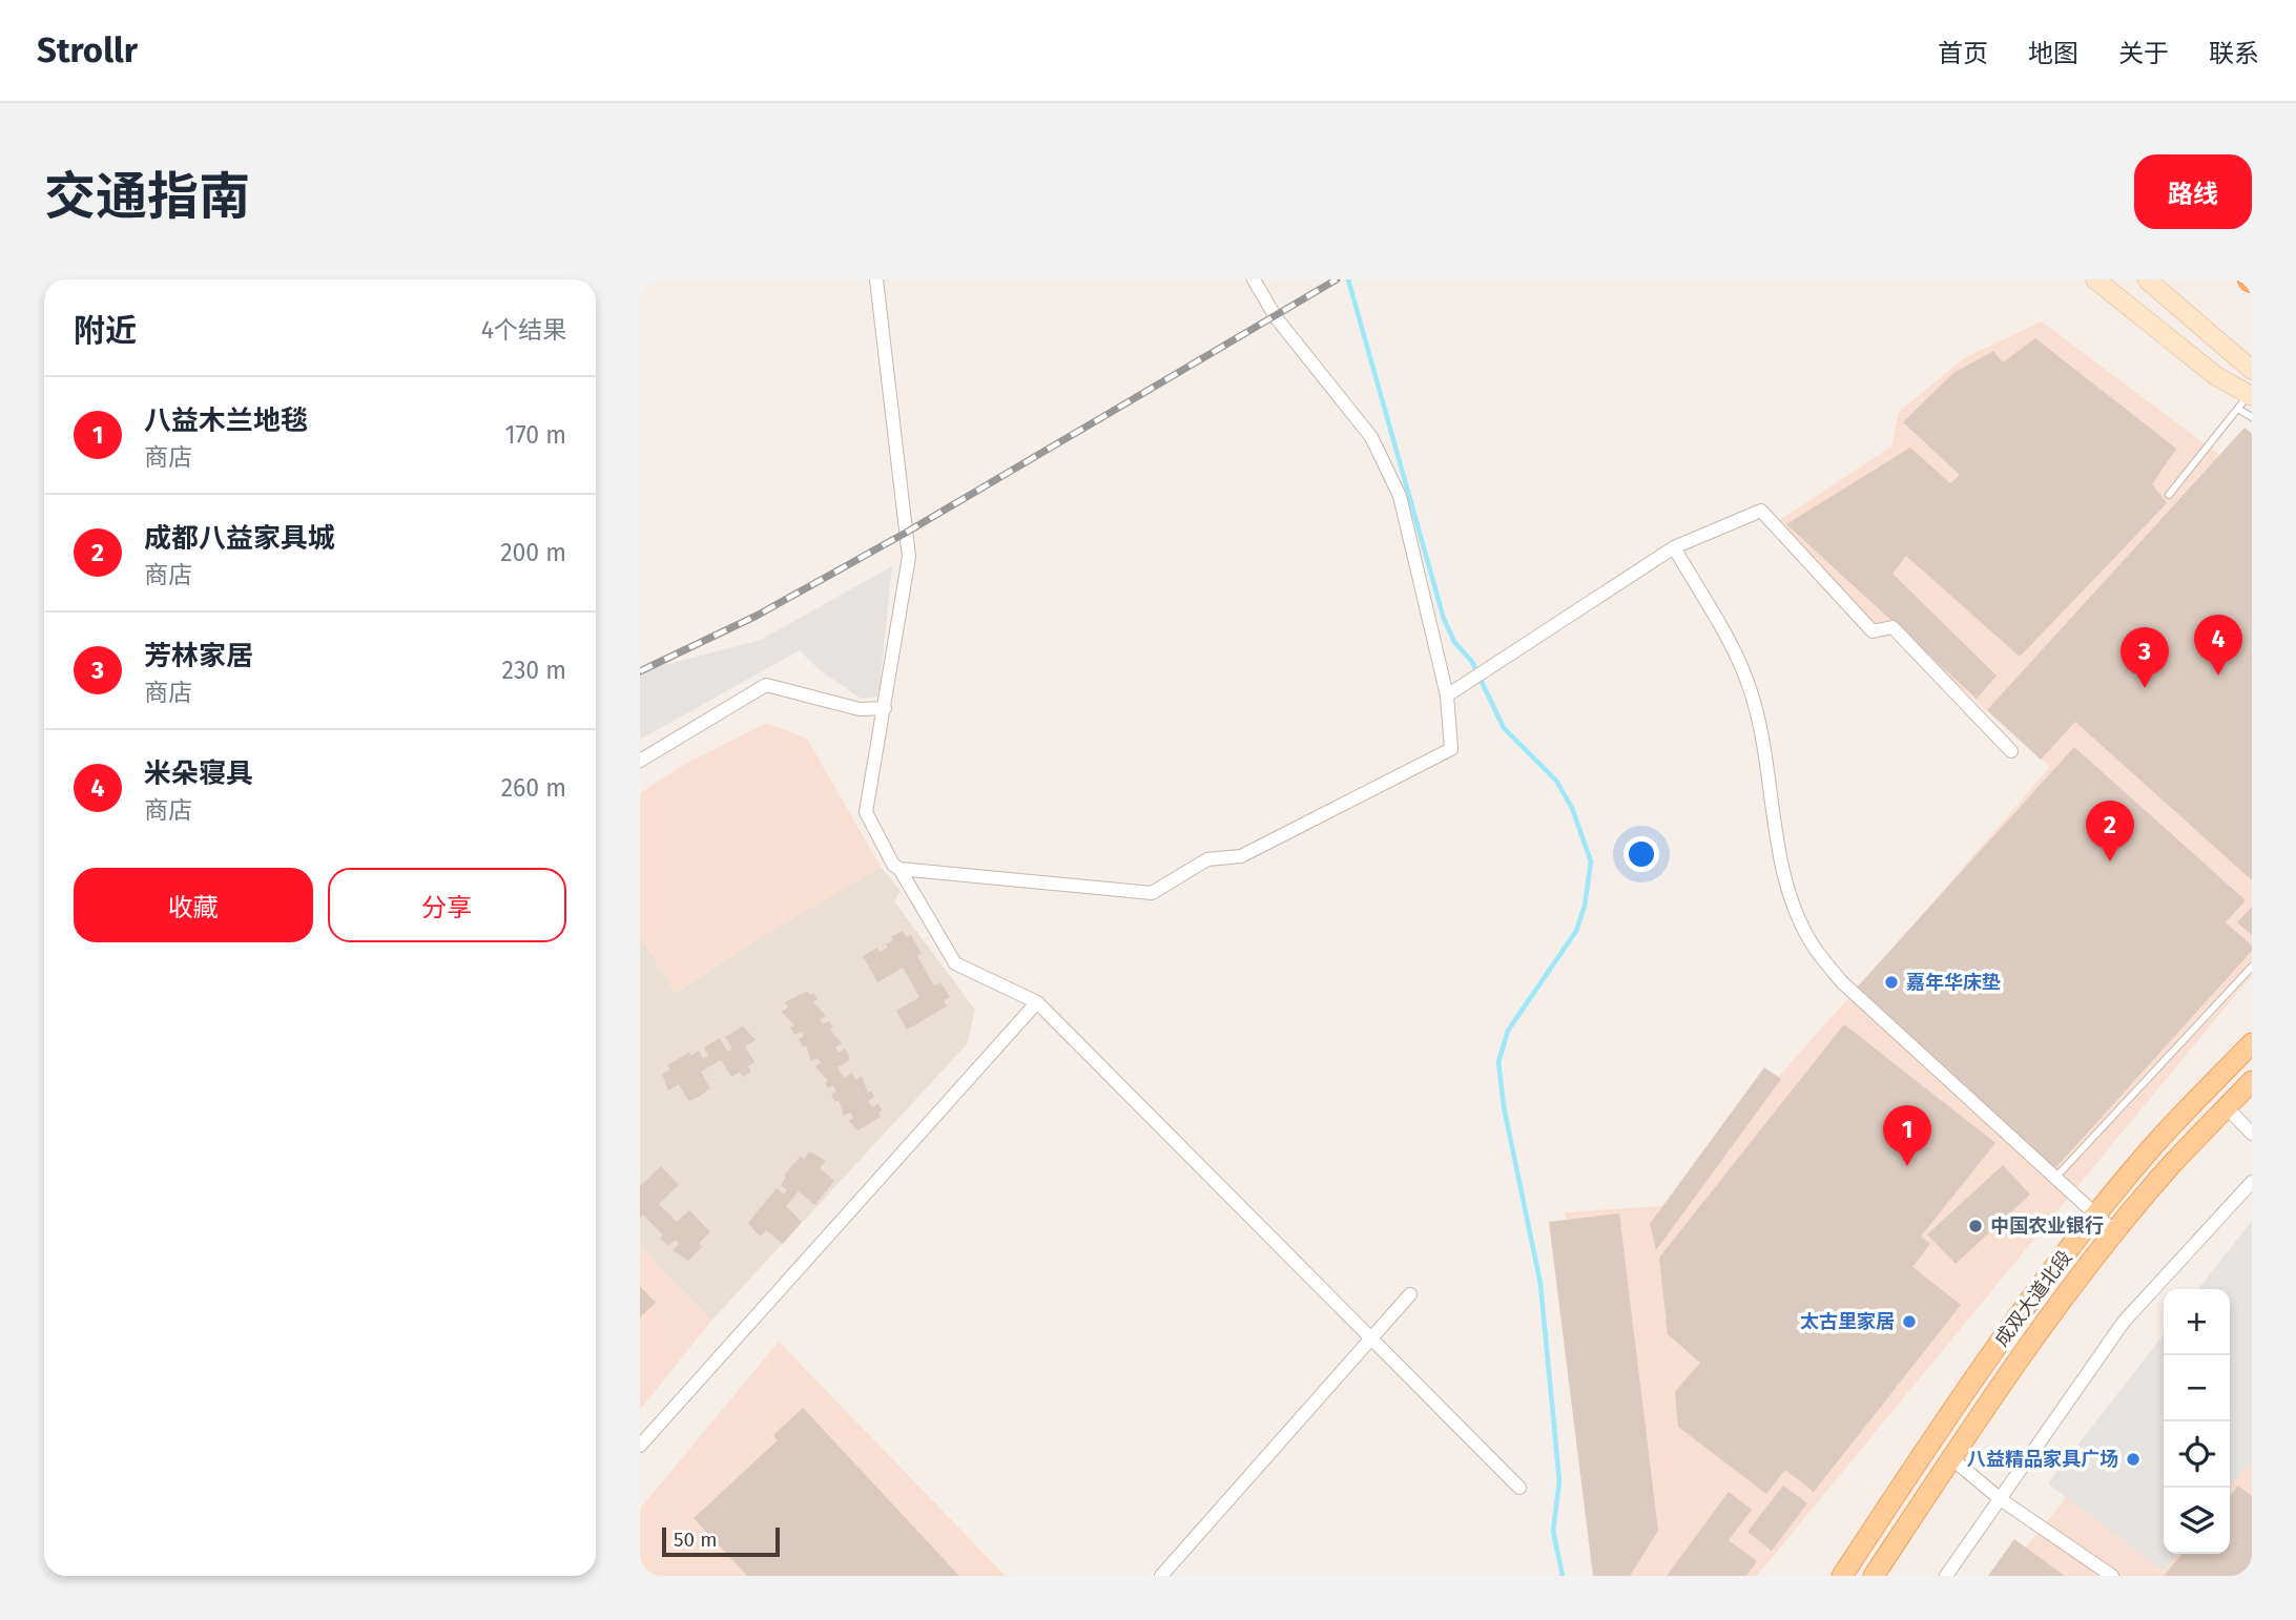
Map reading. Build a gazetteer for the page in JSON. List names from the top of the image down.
{
  "streets": {
    "main road": ["成双大道北段"]
  },
  "places": [
    "嘉年华床垫",
    "中国农业银行",
    "太古里家居",
    "八益精品家具广场"
  ],
  "scale_bar": "50 m",
  "page": {
    "header": "Strollr",
    "nav": [
      "首页",
      "地图",
      "关于",
      "联系"
    ],
    "title": "交通指南",
    "buttons": [
      "路线",
      ["收藏", "分享"]
    ],
    "heading": ["附近", "4个结果"],
    "list": [
      {
        "mark": "1",
        "name": "八益木兰地毯",
        "note": "商店",
        "value": "170 m"
      },
      {
        "mark": "2",
        "name": "成都八益家具城",
        "note": "商店",
        "value": "200 m"
      },
      {
        "mark": "3",
        "name": "芳林家居",
        "note": "商店",
        "value": "230 m"
      },
      {
        "mark": "4",
        "name": "米朵寝具",
        "note": "商店",
        "value": "260 m"
      }
    ],
    "pins": [
      "4",
      "3",
      "2",
      "1"
    ],
    "map_buttons": ["+", "−"],
    "scale": "50 m"
  }
}
